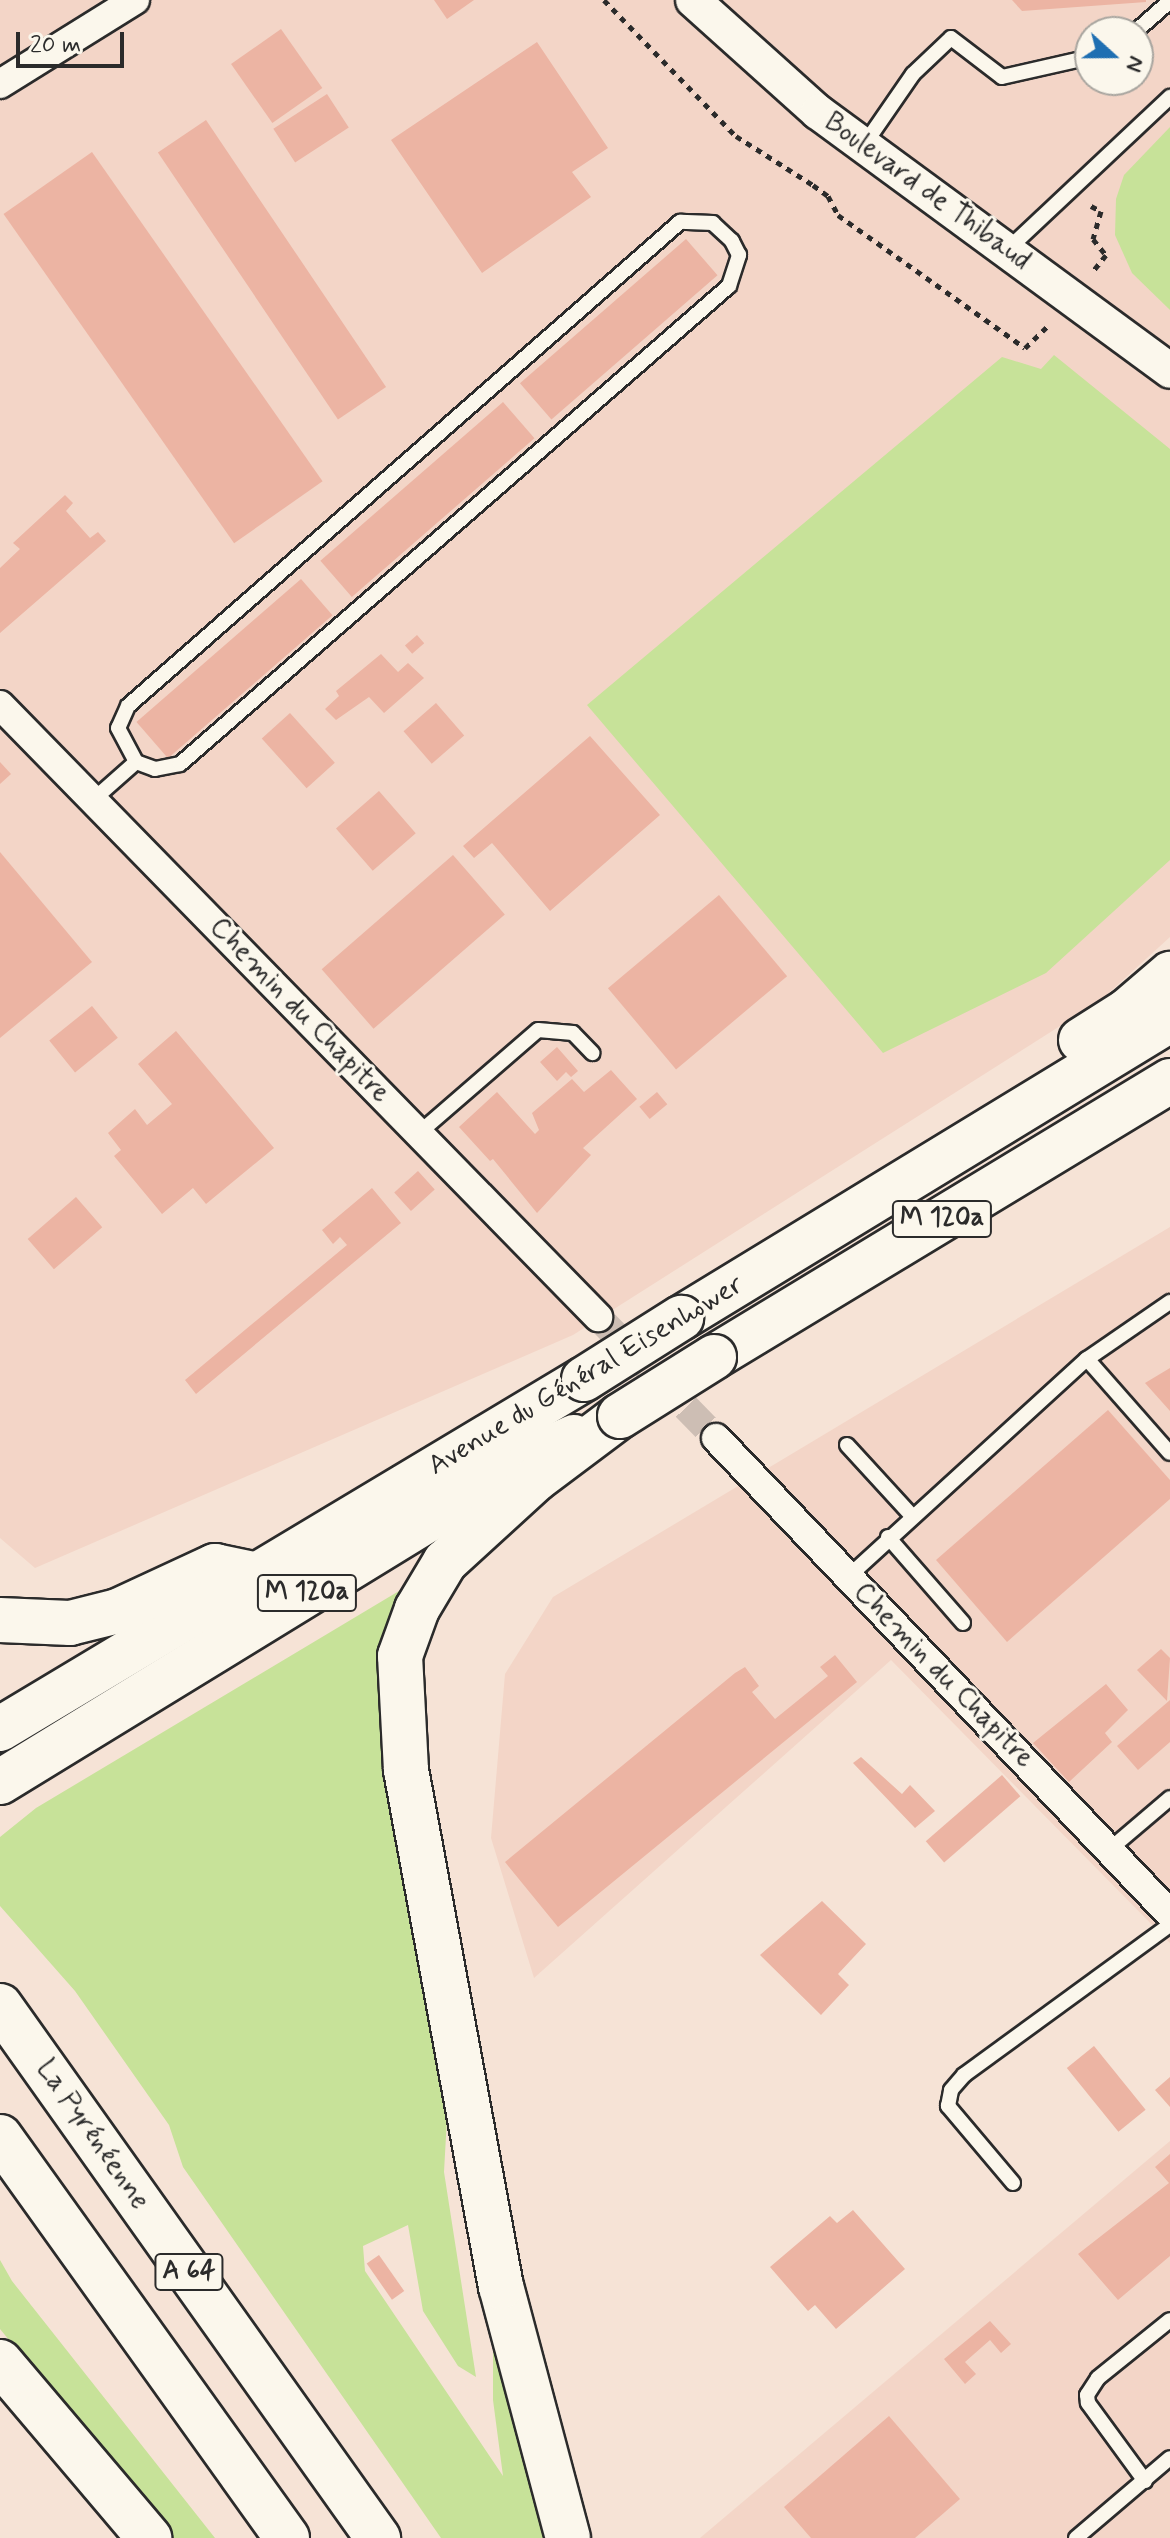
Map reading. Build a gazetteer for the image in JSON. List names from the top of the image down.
{
  "streets": {
    "main road": [
      "M 120a",
      "Avenue du Général Eisenhower",
      "La Pyrénéenne",
      "A 64"
    ],
    "street": ["Boulevard de Thibaud", "Chemin du Chapitre"]
  },
  "scale_bar": "20 m",
  "north": "right"
}
